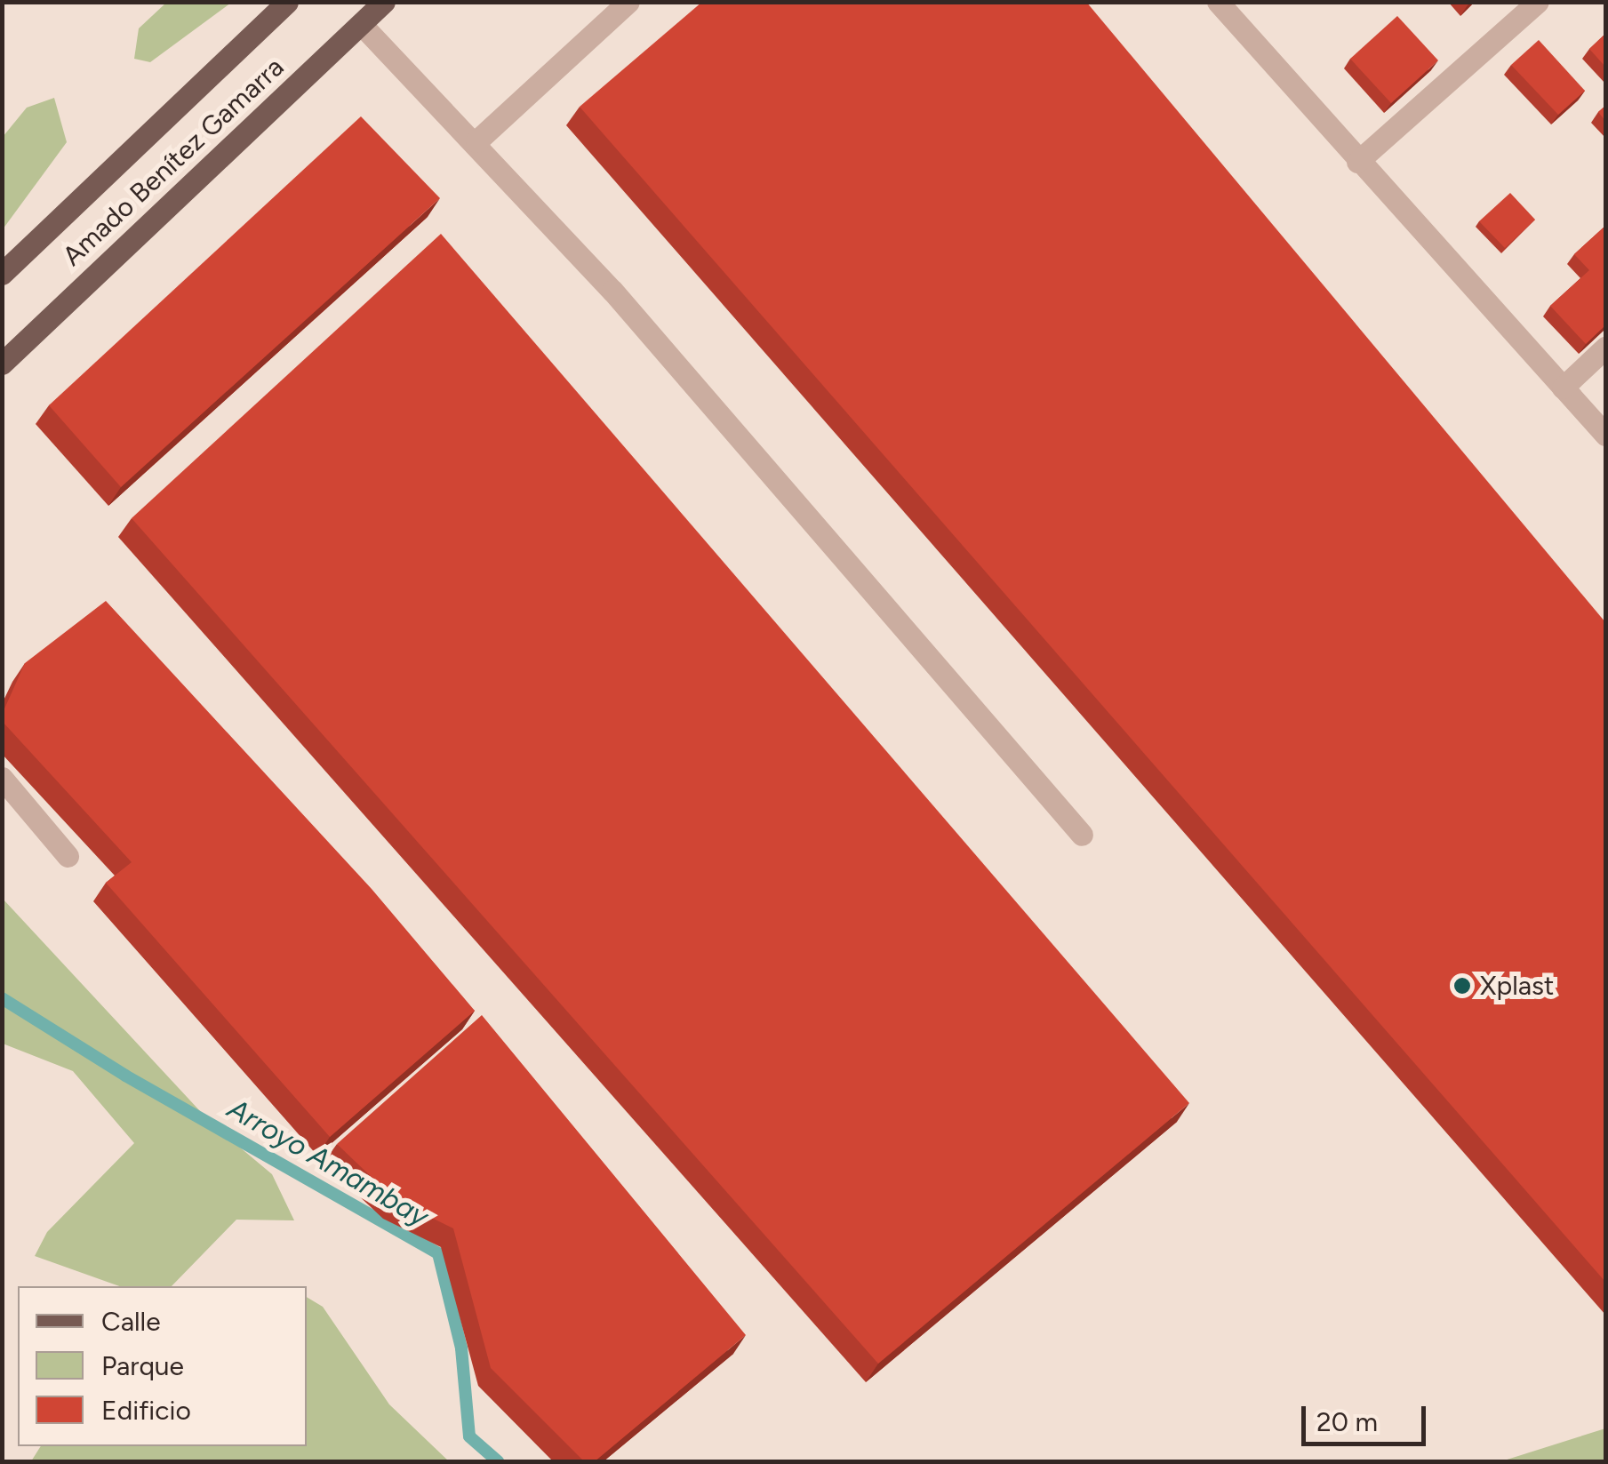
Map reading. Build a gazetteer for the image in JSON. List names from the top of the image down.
{
  "streets": {
    "main road": ["Amado Benítez Gamarra"]
  },
  "water": ["Arroyo Amambay"],
  "places": ["Xplast"],
  "legend": ["Calle", "Parque", "Edificio"],
  "scale_bar": "20 m"
}
